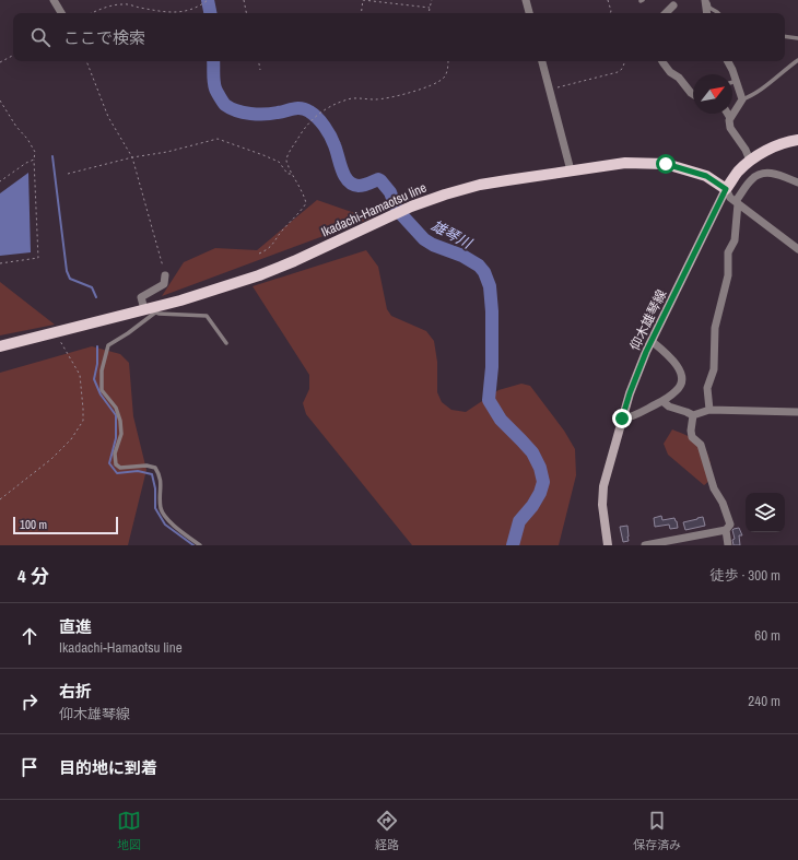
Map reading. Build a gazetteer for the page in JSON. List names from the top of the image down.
{
  "streets": {
    "main road": ["Ikadachi-Hamaotsu line", "仰木雄琴線"]
  },
  "crossings": [
    ["Ikadachi-Hamaotsu line", "仰木雄琴線"]
  ],
  "water": ["雄琴川"],
  "scale_bar": "100 m",
  "north": "top right",
  "page": {
    "search": "ここで検索",
    "scale": "100 m",
    "heading": ["4 分", "徒歩 · 300 m"],
    "list": [
      ["直進", "Ikadachi-Hamaotsu line", "60 m"],
      ["右折", "仰木雄琴線", "240 m"],
      "目的地に到着"
    ],
    "nav": ["地図", "経路", "保存済み"]
  }
}
